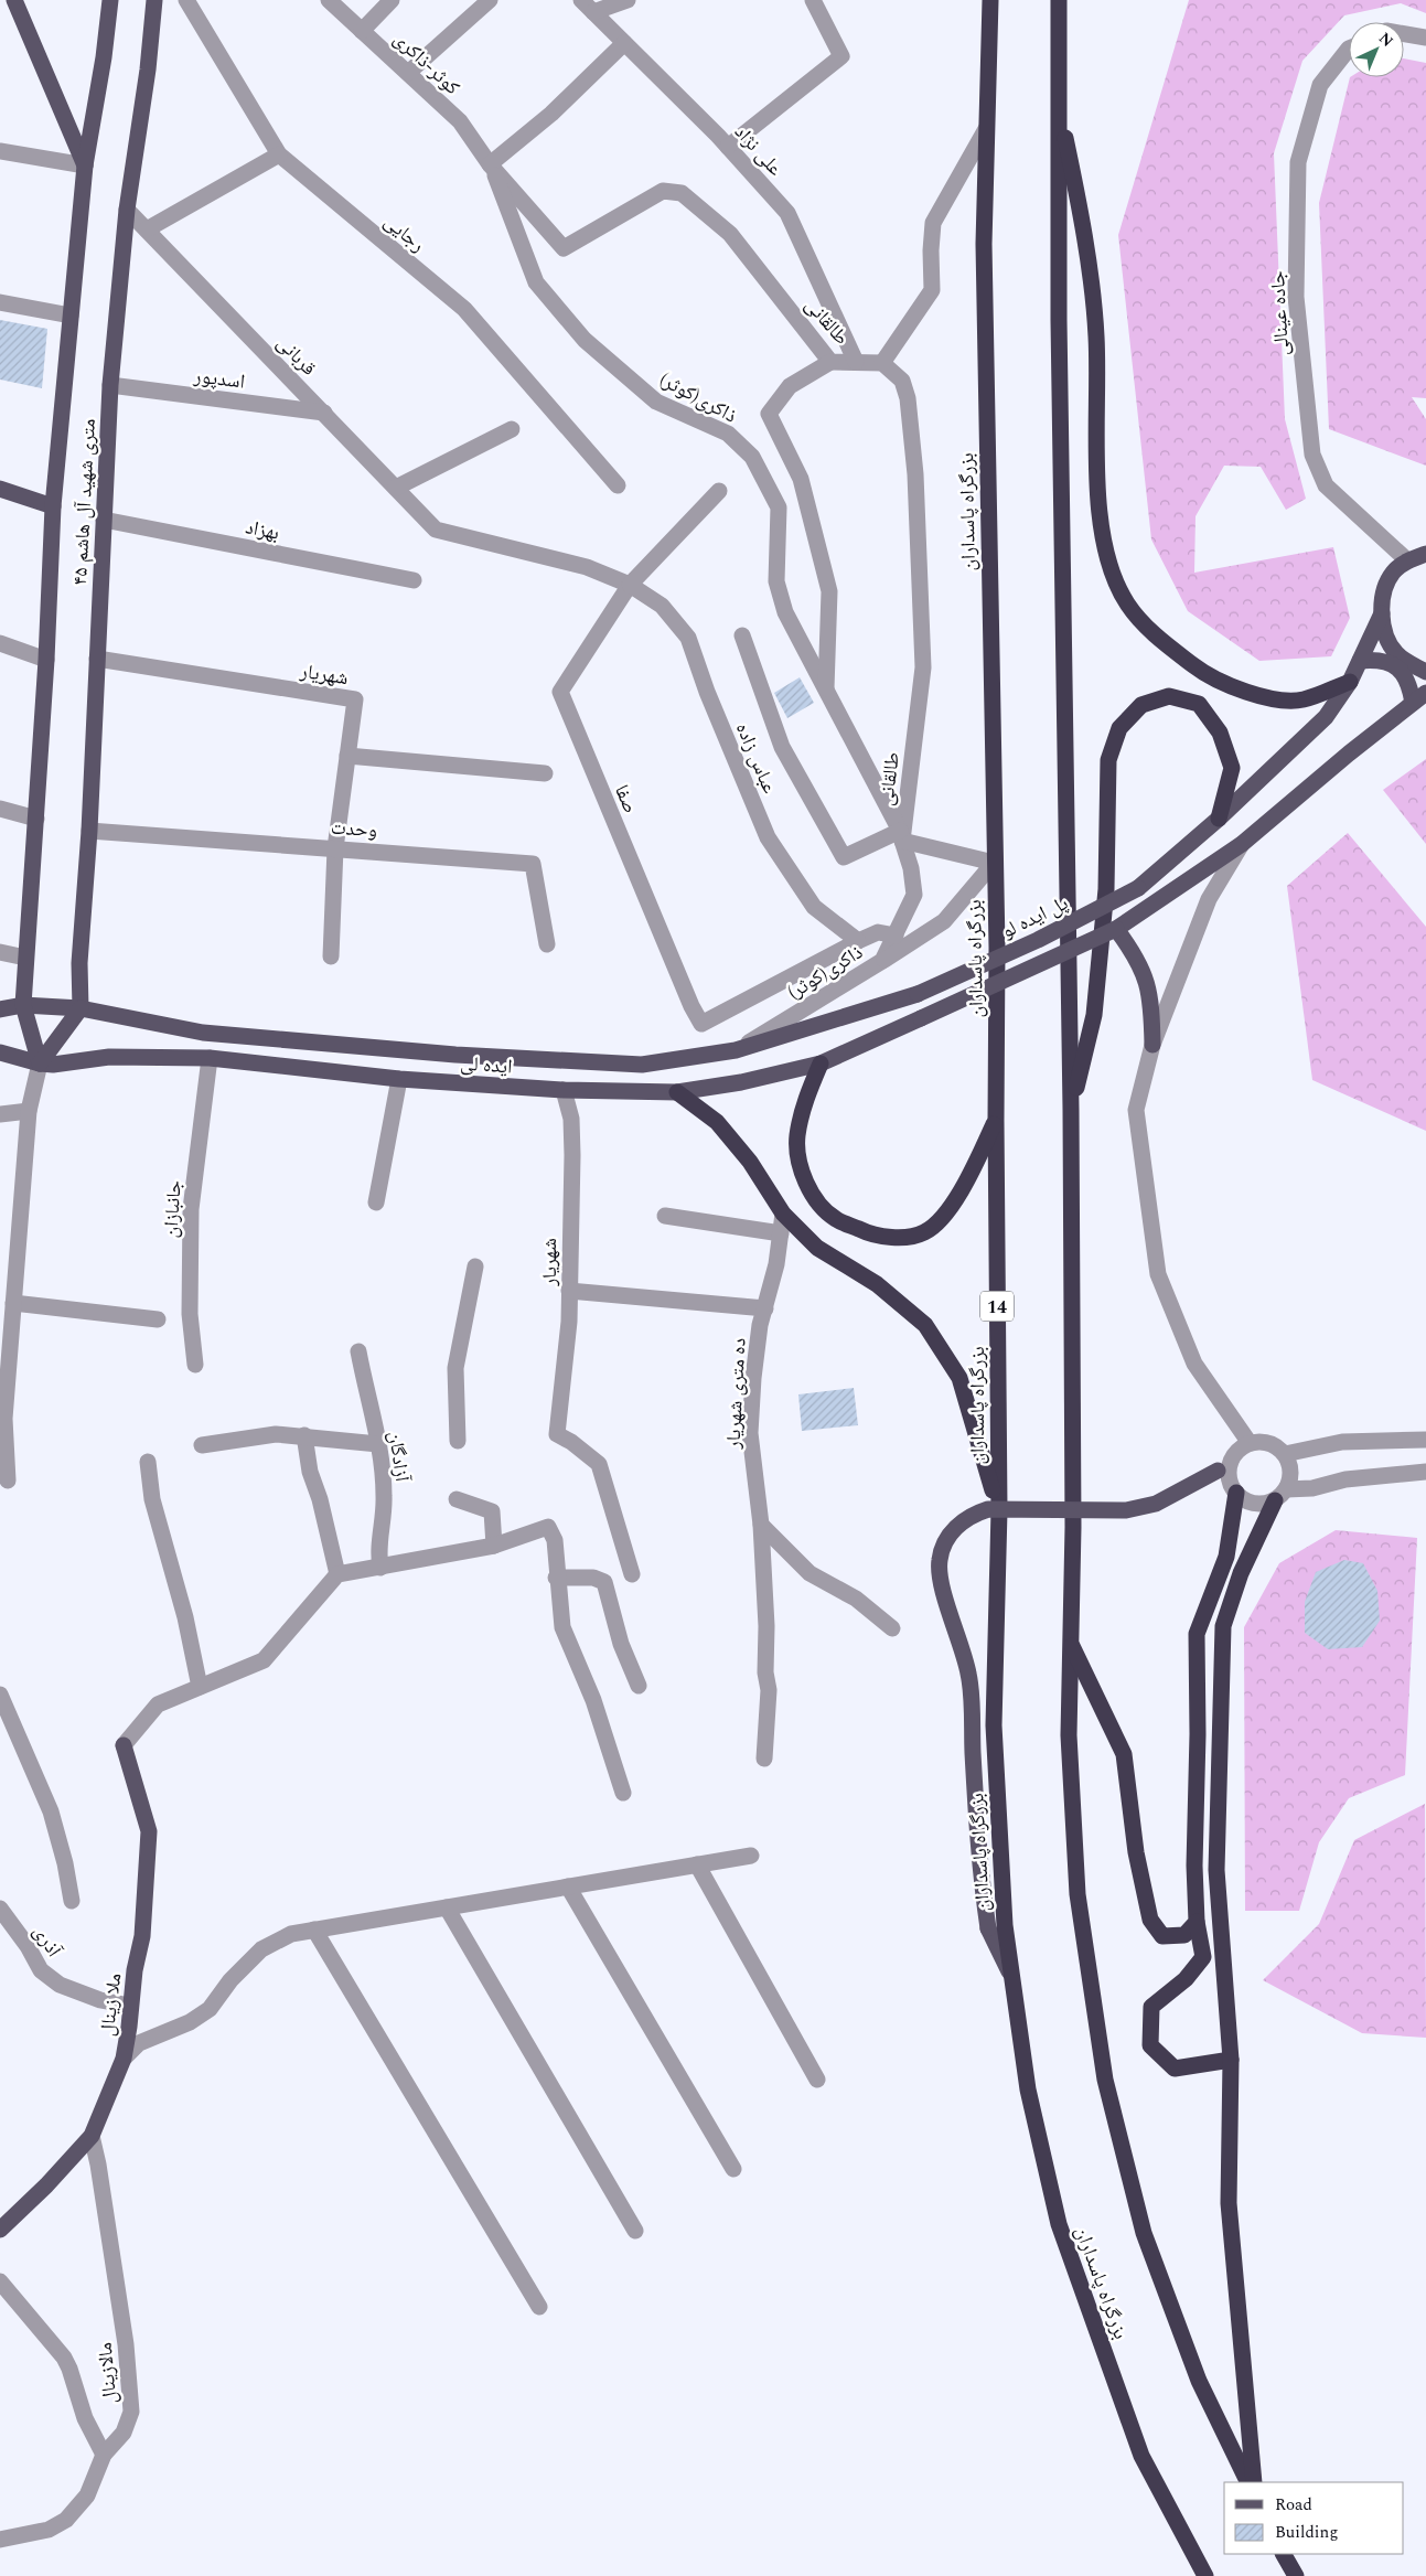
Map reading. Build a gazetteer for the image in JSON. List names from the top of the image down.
{
  "streets": {
    "highway": ["بزرگراه پاسداران", "14"],
    "main road": [
      "۴۵ متری شهید آل هاشم",
      "پل ایده لو",
      "ایده لی",
      "ملا زینال"
    ],
    "street": [
      "کوثر-ذاکری",
      "علی نژاد",
      "رجایی",
      "جاده عینالی",
      "طالقانی",
      "قربانی",
      "اسدپور",
      "ذاکری(کوثر)",
      "بهزاد",
      "شهریار",
      "عباس زاده",
      "صفا",
      "وحدت",
      "جانبازان",
      "ده متری شهریار",
      "آزادگان",
      "آذری",
      "مالازینال"
    ]
  },
  "crossings": [
    ["کوثر-ذاکری", "طالقانی"],
    ["کوثر-ذاکری", "ذاکری(کوثر)"],
    ["علی نژاد", "طالقانی"],
    ["طالقانی", "ذاکری(کوثر)"],
    ["قربانی", "اسدپور"],
    ["قربانی", "۴۵ متری شهید آل هاشم"],
    ["قربانی", "عباس زاده"],
    ["قربانی", "صفا"],
    ["اسدپور", "۴۵ متری شهید آل هاشم"],
    ["ذاکری(کوثر)", "صفا"],
    ["ذاکری(کوثر)", "ایده لی"],
    ["۴۵ متری شهید آل هاشم", "بهزاد"],
    ["۴۵ متری شهید آل هاشم", "شهریار"],
    ["۴۵ متری شهید آل هاشم", "وحدت"],
    ["۴۵ متری شهید آل هاشم", "ایده لی"],
    ["شهریار", "وحدت"],
    ["شهریار", "ایده لی"],
    ["عباس زاده", "صفا"],
    ["پل ایده لو", "ایده لی"],
    ["ایده لی", "جانبازان"],
    ["آذری", "ملا زینال"],
    ["ملا زینال", "مالازینال"]
  ],
  "legend": ["Road", "Building"],
  "north": "top right"
}
